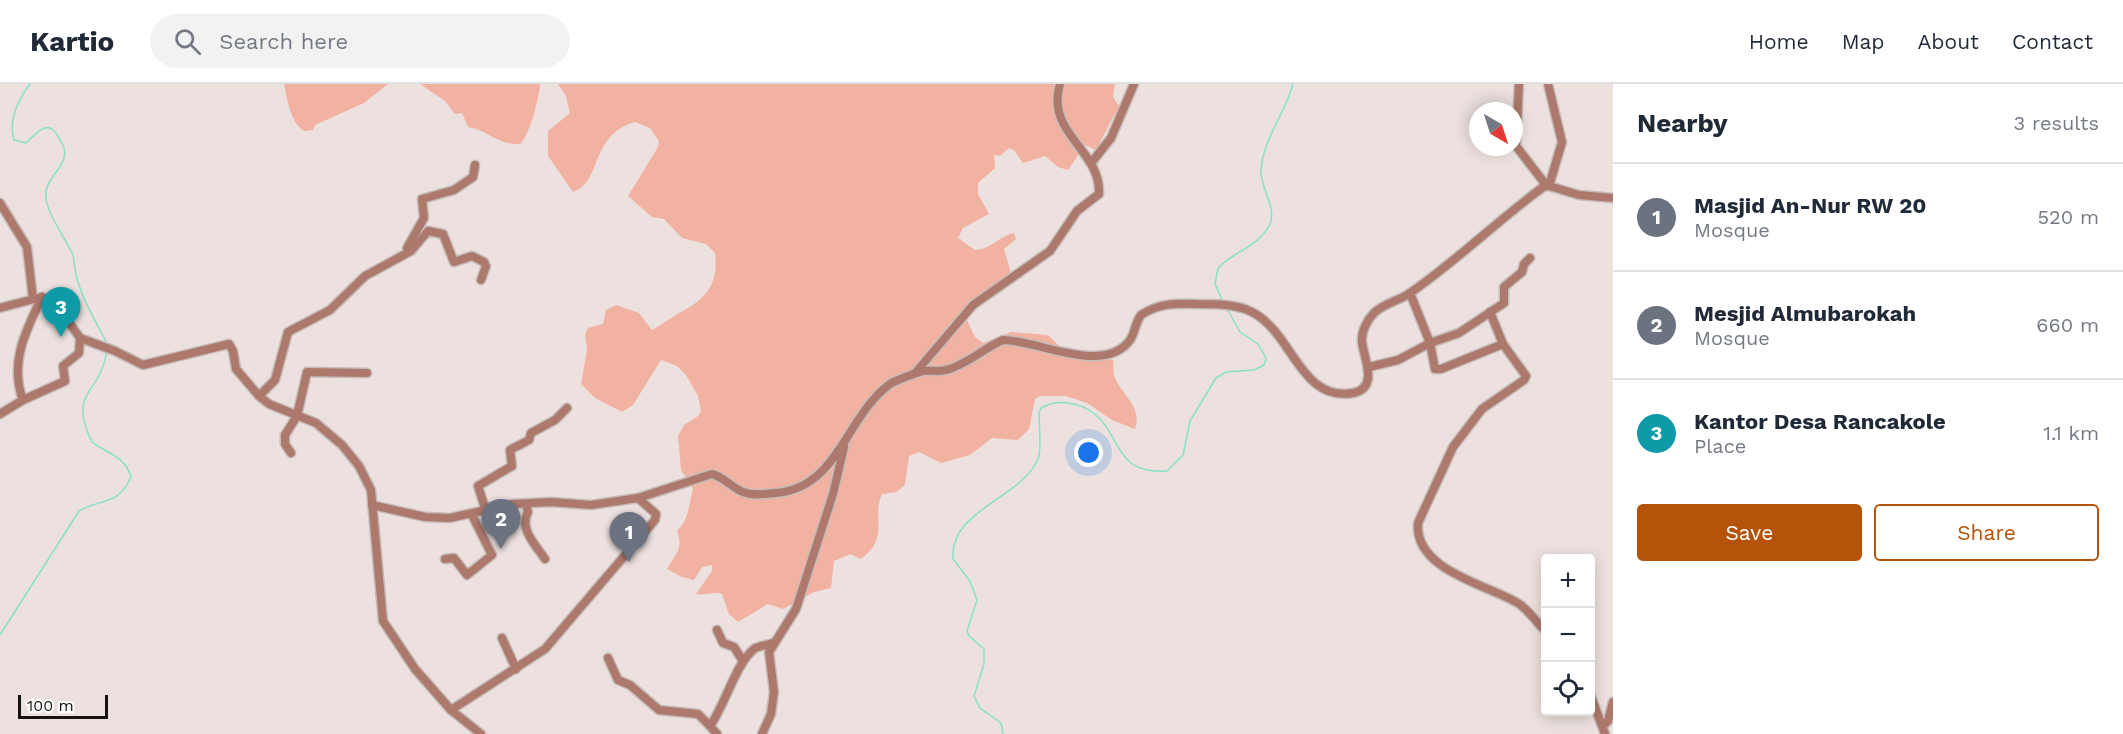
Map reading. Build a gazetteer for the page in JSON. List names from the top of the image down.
{
  "scale_bar": "100 m",
  "north": "bottom right",
  "page": {
    "header": "Kartio",
    "search": "Search here",
    "nav": [
      "Home",
      "Map",
      "About",
      "Contact"
    ],
    "heading": ["Nearby", "3 results"],
    "list": [
      {
        "mark": "1",
        "name": "Masjid An-Nur RW 20",
        "note": "Mosque",
        "value": "520 m"
      },
      {
        "mark": "2",
        "name": "Mesjid Almubarokah",
        "note": "Mosque",
        "value": "660 m"
      },
      {
        "mark": "3",
        "name": "Kantor Desa Rancakole",
        "note": "Place",
        "value": "1.1 km"
      }
    ],
    "pins": ["3", "2", "1"],
    "buttons": ["Save", "Share"],
    "map_buttons": ["+", "−"],
    "scale": "100 m"
  }
}
